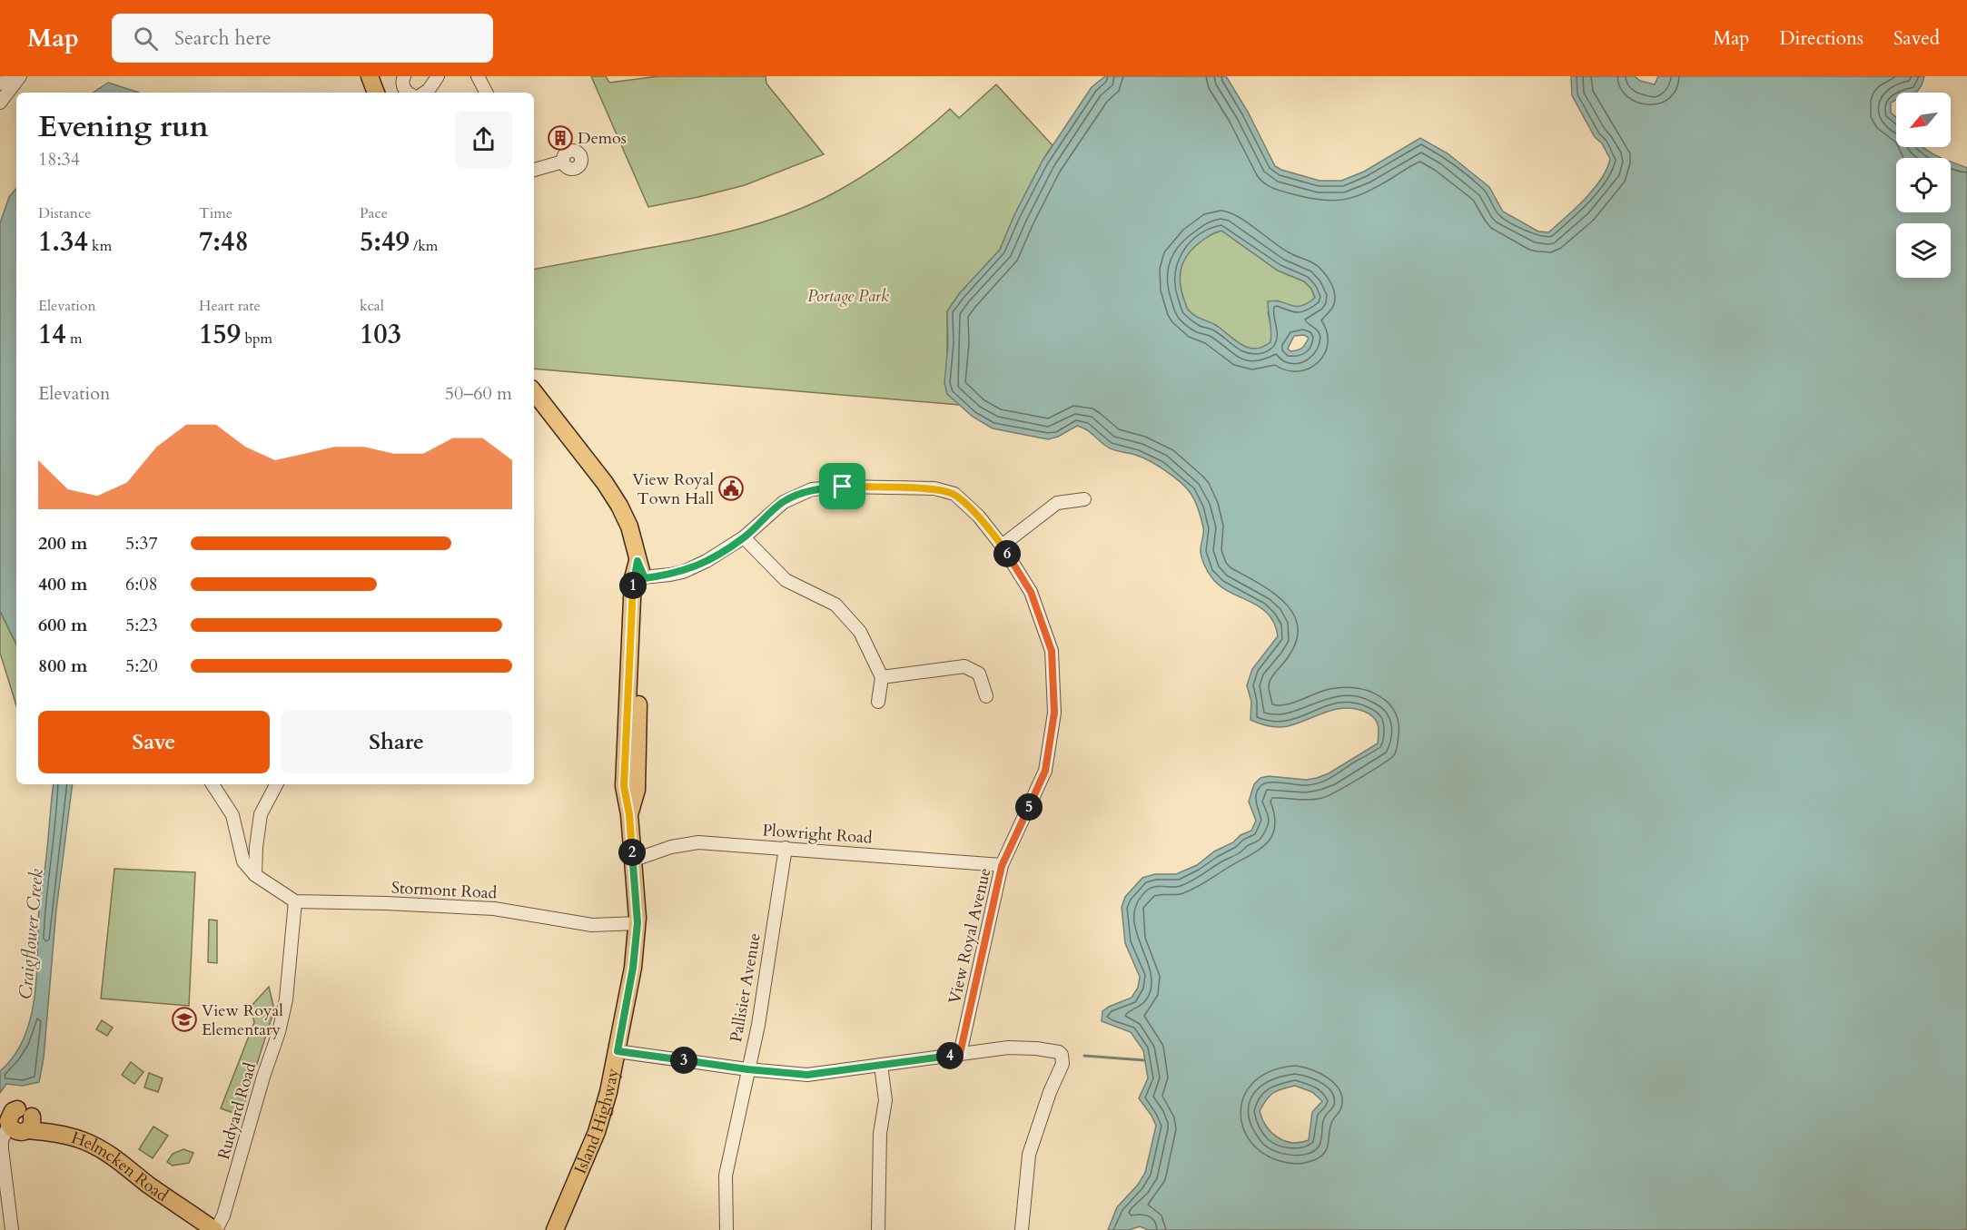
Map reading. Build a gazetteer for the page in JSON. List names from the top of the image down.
{
  "streets": {
    "main road": ["Island Highway", "Helmcken Road"],
    "street": [
      "Plowright Road",
      "Stormont Road",
      "View Royal Avenue",
      "Pallisier Avenue",
      "Rudyard Road"
    ]
  },
  "crossings": [
    ["Plowright Road", "View Royal Avenue"],
    ["Plowright Road", "Pallisier Avenue"],
    ["Plowright Road", "Island Highway"],
    ["Stormont Road", "Rudyard Road"],
    ["Stormont Road", "Island Highway"],
    ["View Royal Avenue", "Island Highway"],
    ["Rudyard Road", "Helmcken Road"]
  ],
  "water": ["Craigflower Creek"],
  "parks": ["Portage Park"],
  "places": {
    "building": ["Demos"],
    "public building": ["View Royal Town Hall"],
    "school or university": ["View Royal Elementary"]
  },
  "north": "bottom left",
  "page": {
    "header": "Map",
    "search": "Search here",
    "nav": ["Map", "Directions", "Saved"],
    "heading": ["Evening run", "18:34"],
    "stats": [
      ["Distance", "1.34 km"],
      ["Time", "7:48"],
      ["Pace", "5:49 /km"],
      ["Elevation", "14 m"],
      ["Heart rate", "159 bpm"],
      ["kcal", "103"]
    ],
    "chart": ["Elevation", "50–60 m"],
    "list": [
      {
        "name": "200 m",
        "note": "5:37"
      },
      {
        "name": "400 m",
        "note": "6:08"
      },
      {
        "name": "600 m",
        "note": "5:23"
      },
      {
        "name": "800 m",
        "note": "5:20"
      }
    ],
    "pins": [
      "6",
      "1",
      "5",
      "2",
      "4",
      "3"
    ],
    "buttons": ["Save", "Share"]
  }
}
